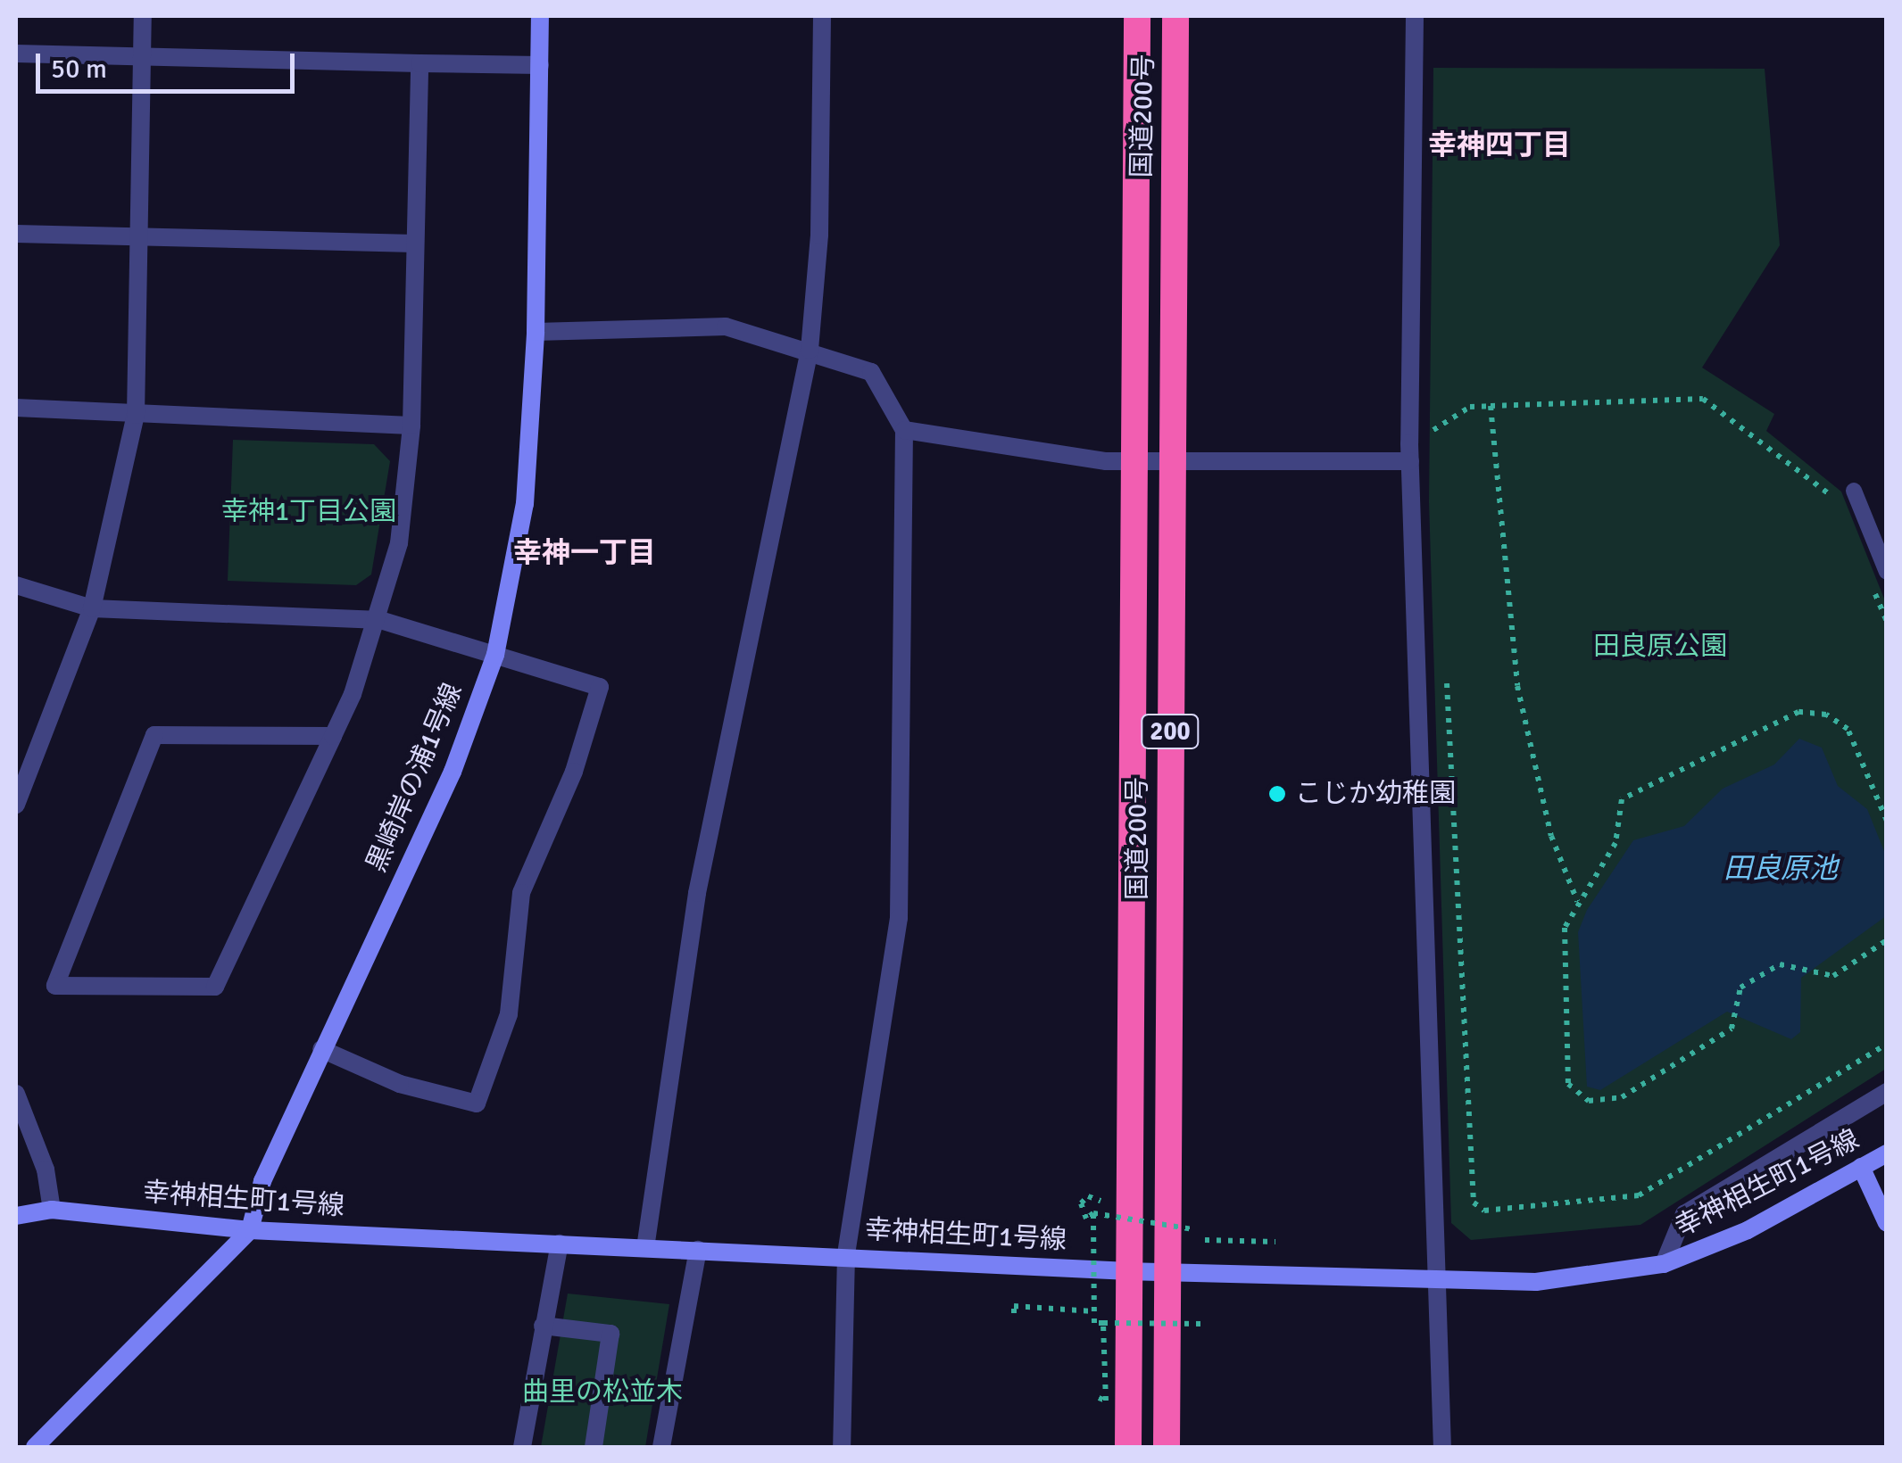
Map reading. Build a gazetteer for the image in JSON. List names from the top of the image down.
{
  "streets": {
    "highway": ["国道200号", "200"],
    "street": ["黒崎岸の浦1号線", "幸神相生町1号線"]
  },
  "crossings": [
    ["国道200号", "幸神相生町1号線"],
    ["黒崎岸の浦1号線", "幸神相生町1号線"]
  ],
  "districts": ["幸神四丁目", "幸神一丁目"],
  "water": ["田良原池"],
  "parks": ["幸神1丁目公園", "田良原公園", "曲里の松並木"],
  "places": ["こじか幼稚園"],
  "scale_bar": "50 m"
}
